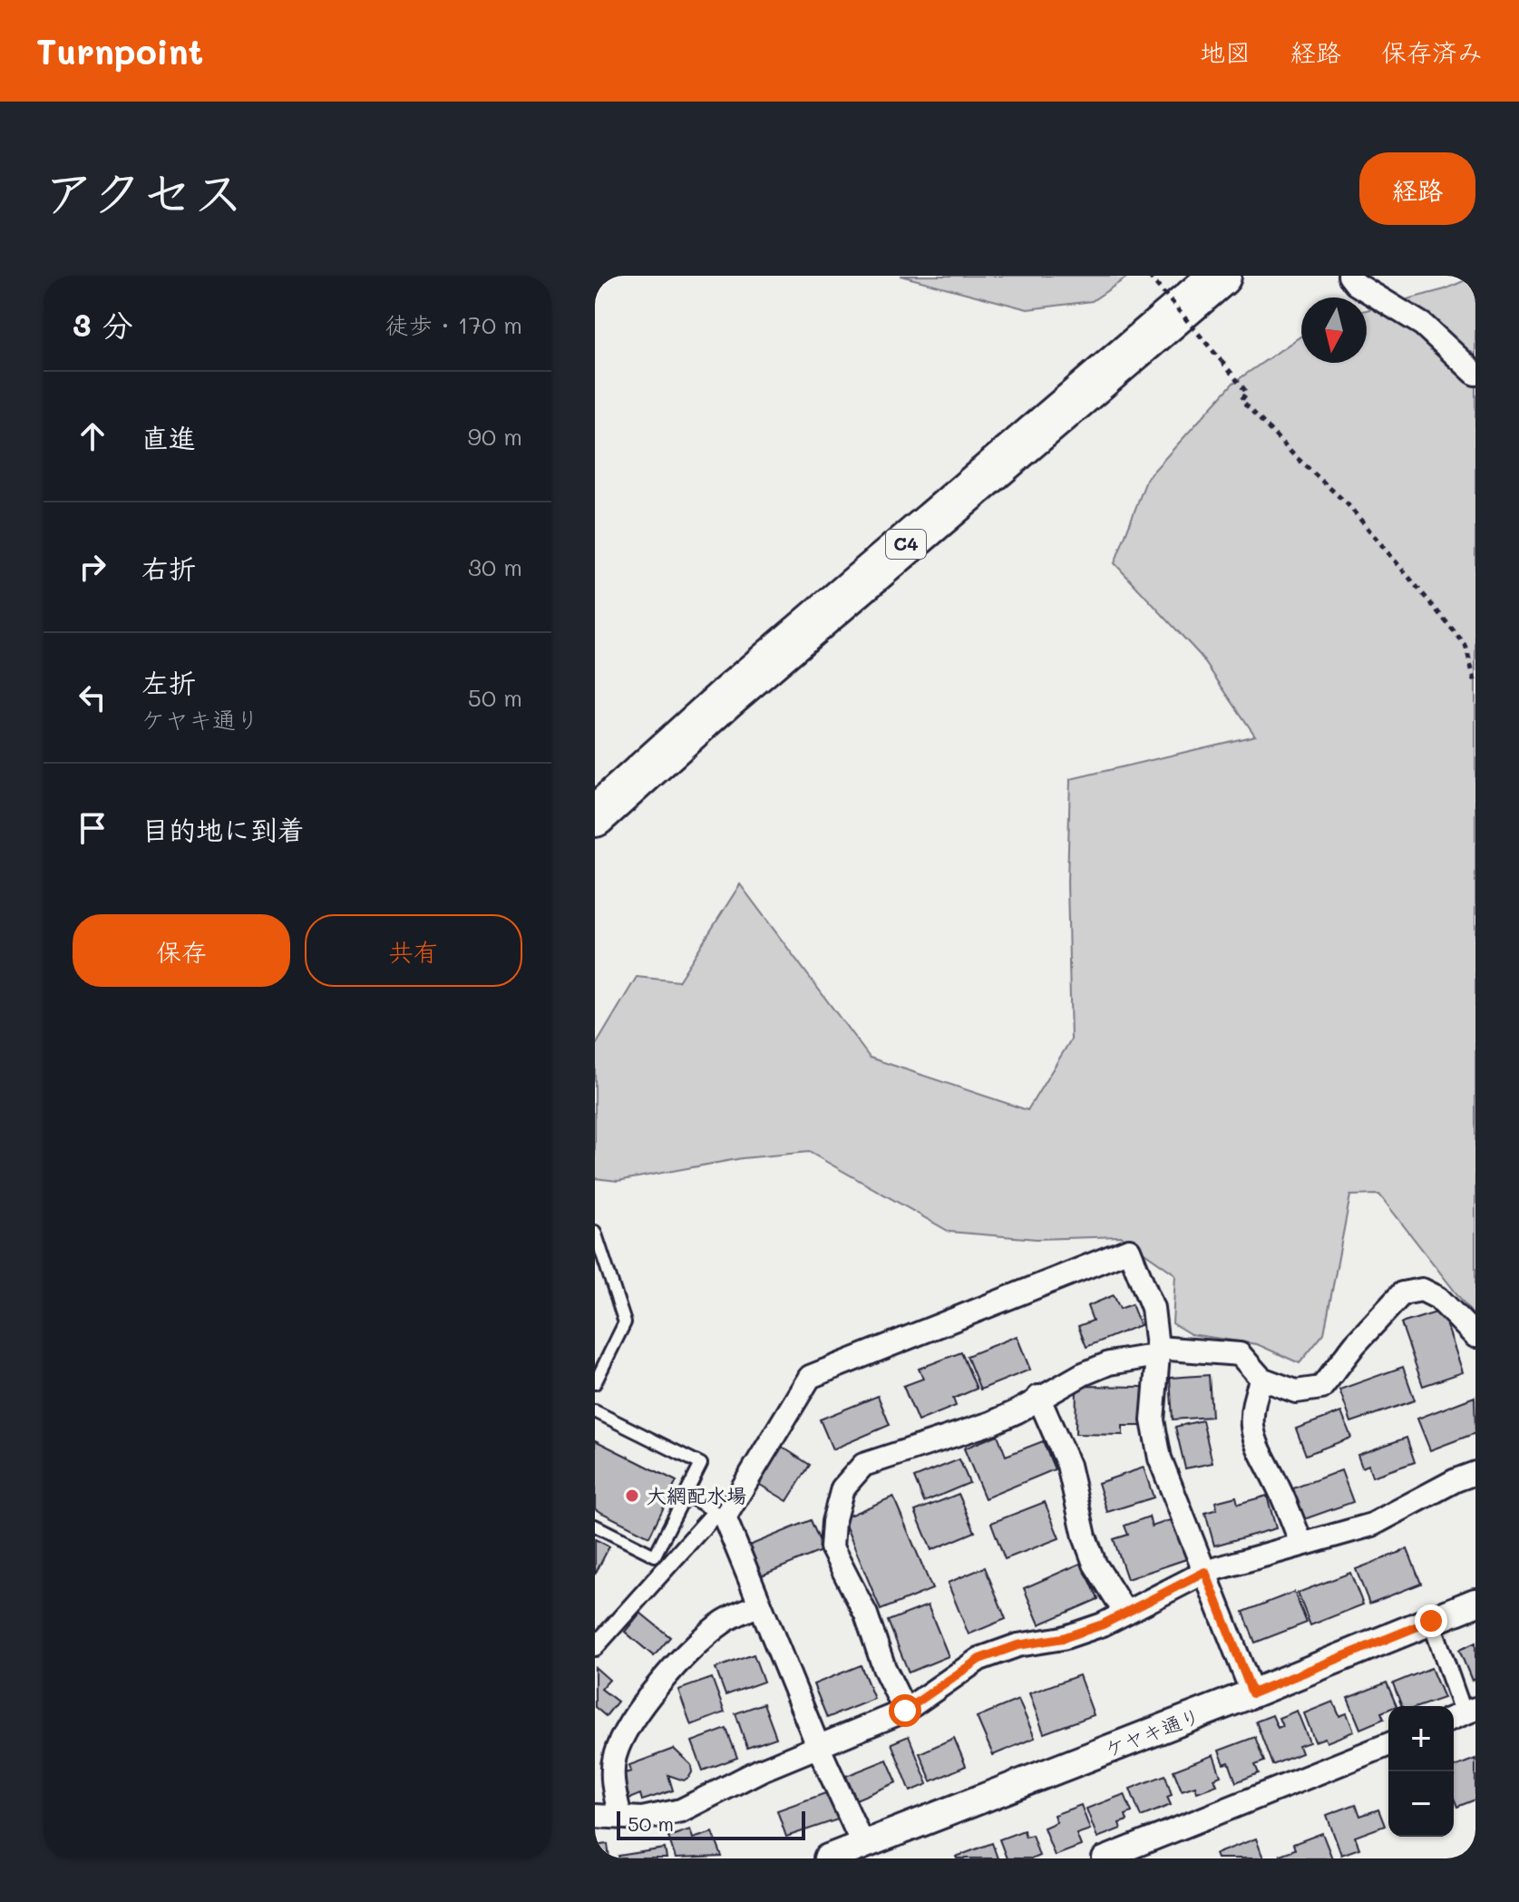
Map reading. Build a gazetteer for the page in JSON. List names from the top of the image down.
{
  "streets": {
    "highway": ["C4"],
    "street": ["ケヤキ通り"]
  },
  "places": ["大網配水場"],
  "scale_bar": "50 m",
  "north": "bottom",
  "page": {
    "header": "Turnpoint",
    "nav": ["地図", "経路", "保存済み"],
    "title": "アクセス",
    "buttons": [
      "経路",
      ["保存", "共有"]
    ],
    "heading": ["3 分", "徒歩 · 170 m"],
    "list": [
      ["直進", "90 m"],
      ["右折", "30 m"],
      ["左折", "ケヤキ通り", "50 m"],
      "目的地に到着"
    ],
    "map_buttons": ["+", "−"],
    "scale": "50 m"
  }
}
